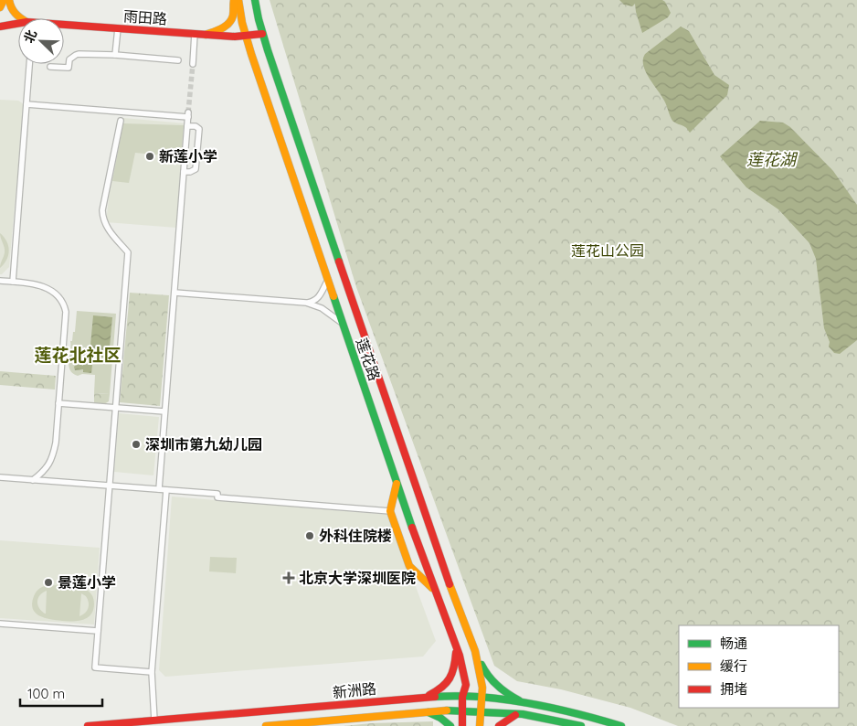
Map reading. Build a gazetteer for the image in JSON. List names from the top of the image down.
{
  "streets": {
    "main road": ["雨田路", "莲花路", "新洲路"]
  },
  "crossings": [
    ["雨田路", "莲花路"],
    ["莲花路", "新洲路"]
  ],
  "districts": ["莲花北社区"],
  "water": ["莲花湖"],
  "parks": ["莲花山公园"],
  "places": {
    "other": [
      "新莲小学",
      "深圳市第九幼儿园",
      "外科住院楼",
      "景莲小学"
    ],
    "health": ["北京大学深圳医院"]
  },
  "legend": ["畅通", "缓行", "拥堵"],
  "scale_bar": "100 m",
  "north": "top left"
}
